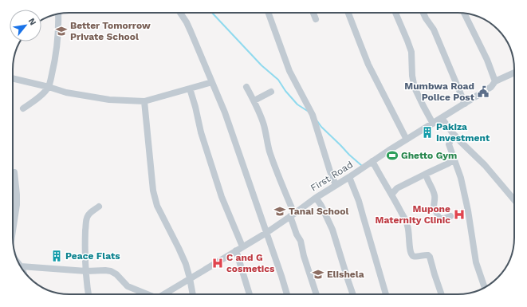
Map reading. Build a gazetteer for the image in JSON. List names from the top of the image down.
{
  "streets": {
    "street": ["First Road"]
  },
  "places": {
    "school or university": ["Better Tomorrow Private School", "Tanai School", "Elishela"],
    "public building": ["Mumbwa Road Police Post"],
    "building": ["Pakiza Investment", "Peace Flats"],
    "sports": ["Ghetto Gym"],
    "hospital": ["Mupone Maternity Clinic", "C and G cosmetics"]
  },
  "north": "top right"
}
